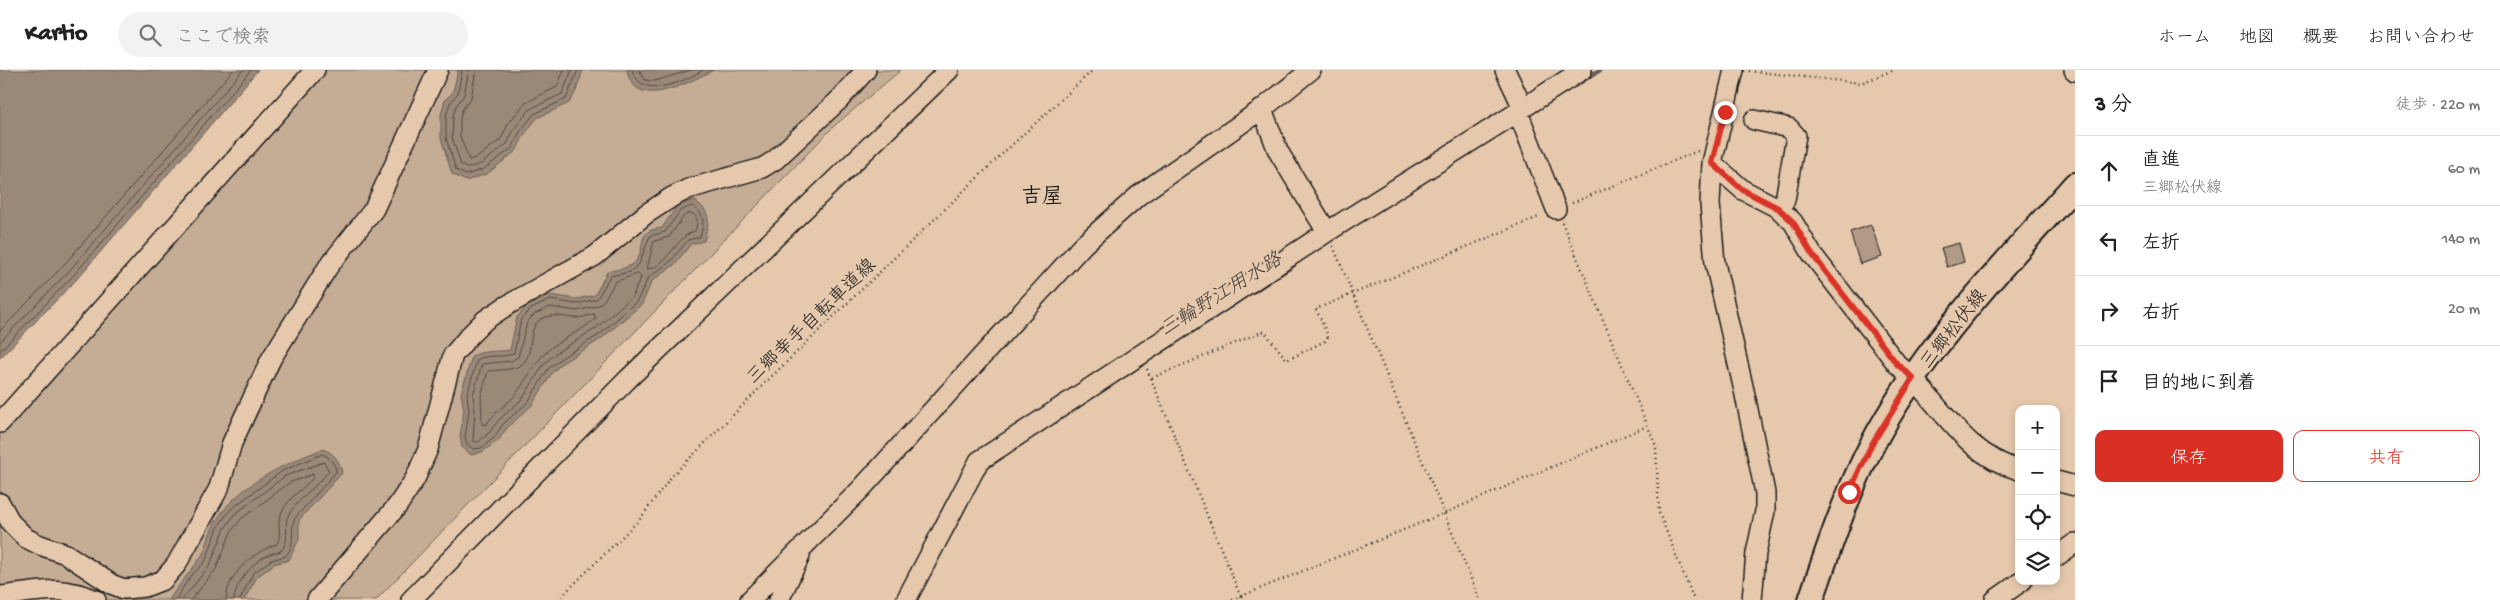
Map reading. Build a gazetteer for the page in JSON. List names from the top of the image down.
{
  "streets": {
    "main road": ["三郷松伏線"],
    "path": ["三郷幸手自転車道線"]
  },
  "districts": ["吉屋"],
  "water": ["三輪野江用水路"],
  "page": {
    "header": "Kartio",
    "search": "ここで検索",
    "nav": [
      "ホーム",
      "地図",
      "概要",
      "お問い合わせ"
    ],
    "heading": ["3 分", "徒歩 · 220 m"],
    "list": [
      ["直進", "三郷松伏線", "60 m"],
      ["左折", "140 m"],
      ["右折", "20 m"],
      "目的地に到着"
    ],
    "map_buttons": ["+", "−"],
    "buttons": ["保存", "共有"]
  }
}
